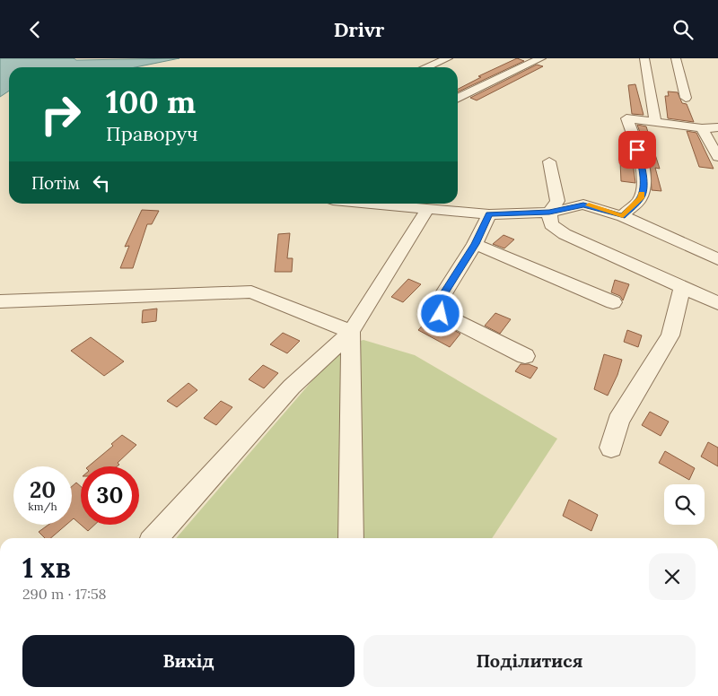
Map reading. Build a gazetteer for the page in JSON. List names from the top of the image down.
{
  "page": {
    "header": "Drivr",
    "turn": ["100 m", "Праворуч"],
    "then": "Потім",
    "speed": "20 km/h",
    "limit": "30",
    "heading": ["1 хв", "290 m · 17:58"],
    "buttons": ["Вихід", "Поділитися"]
  }
}
